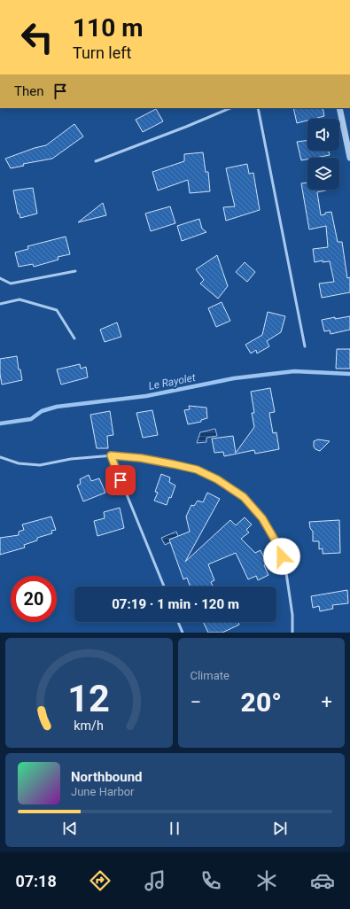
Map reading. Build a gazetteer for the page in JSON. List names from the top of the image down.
{
  "water": ["Le Rayolet"],
  "page": {
    "turn": ["110 m", "Turn left"],
    "then": "Then",
    "limit": "20",
    "trip": "07:19 · 1 min · 120 m",
    "tile": "Climate",
    "heat": ["−", "20°", "+"],
    "song": ["Northbound", "June Harbor"],
    "tabs": "07:18",
    "gauge": ["12", "km/h"]
  }
}
